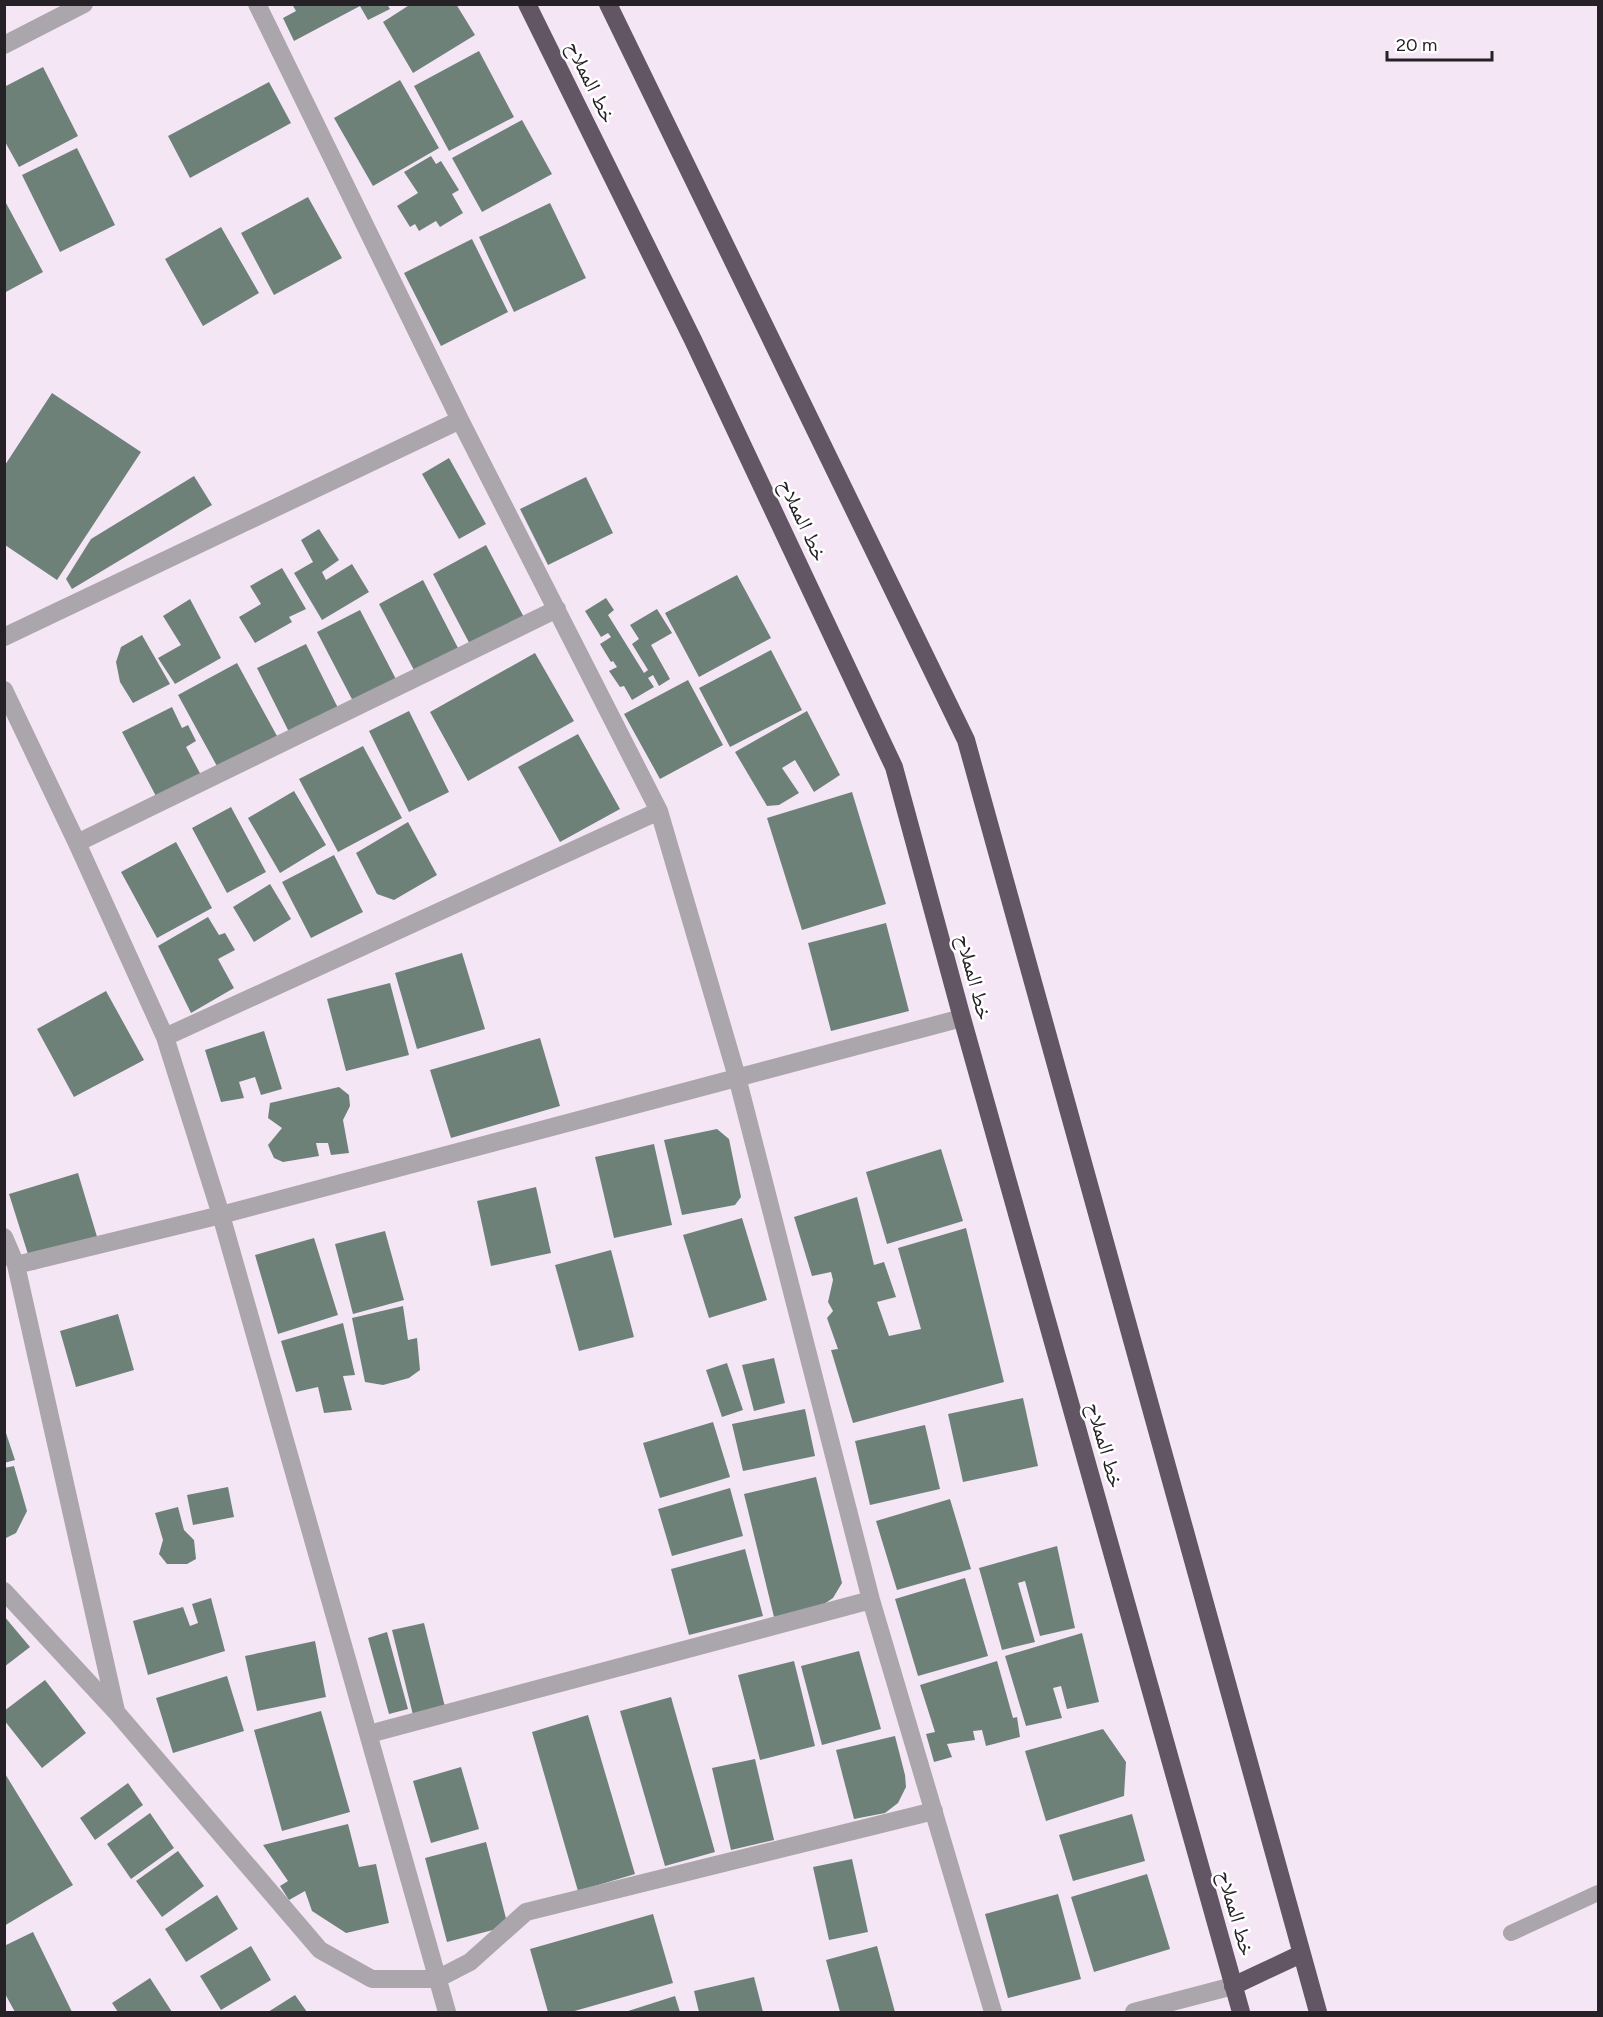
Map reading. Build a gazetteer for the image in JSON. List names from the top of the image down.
{
  "streets": {
    "highway": ["خط المملاح"]
  },
  "scale_bar": "20 m"
}
